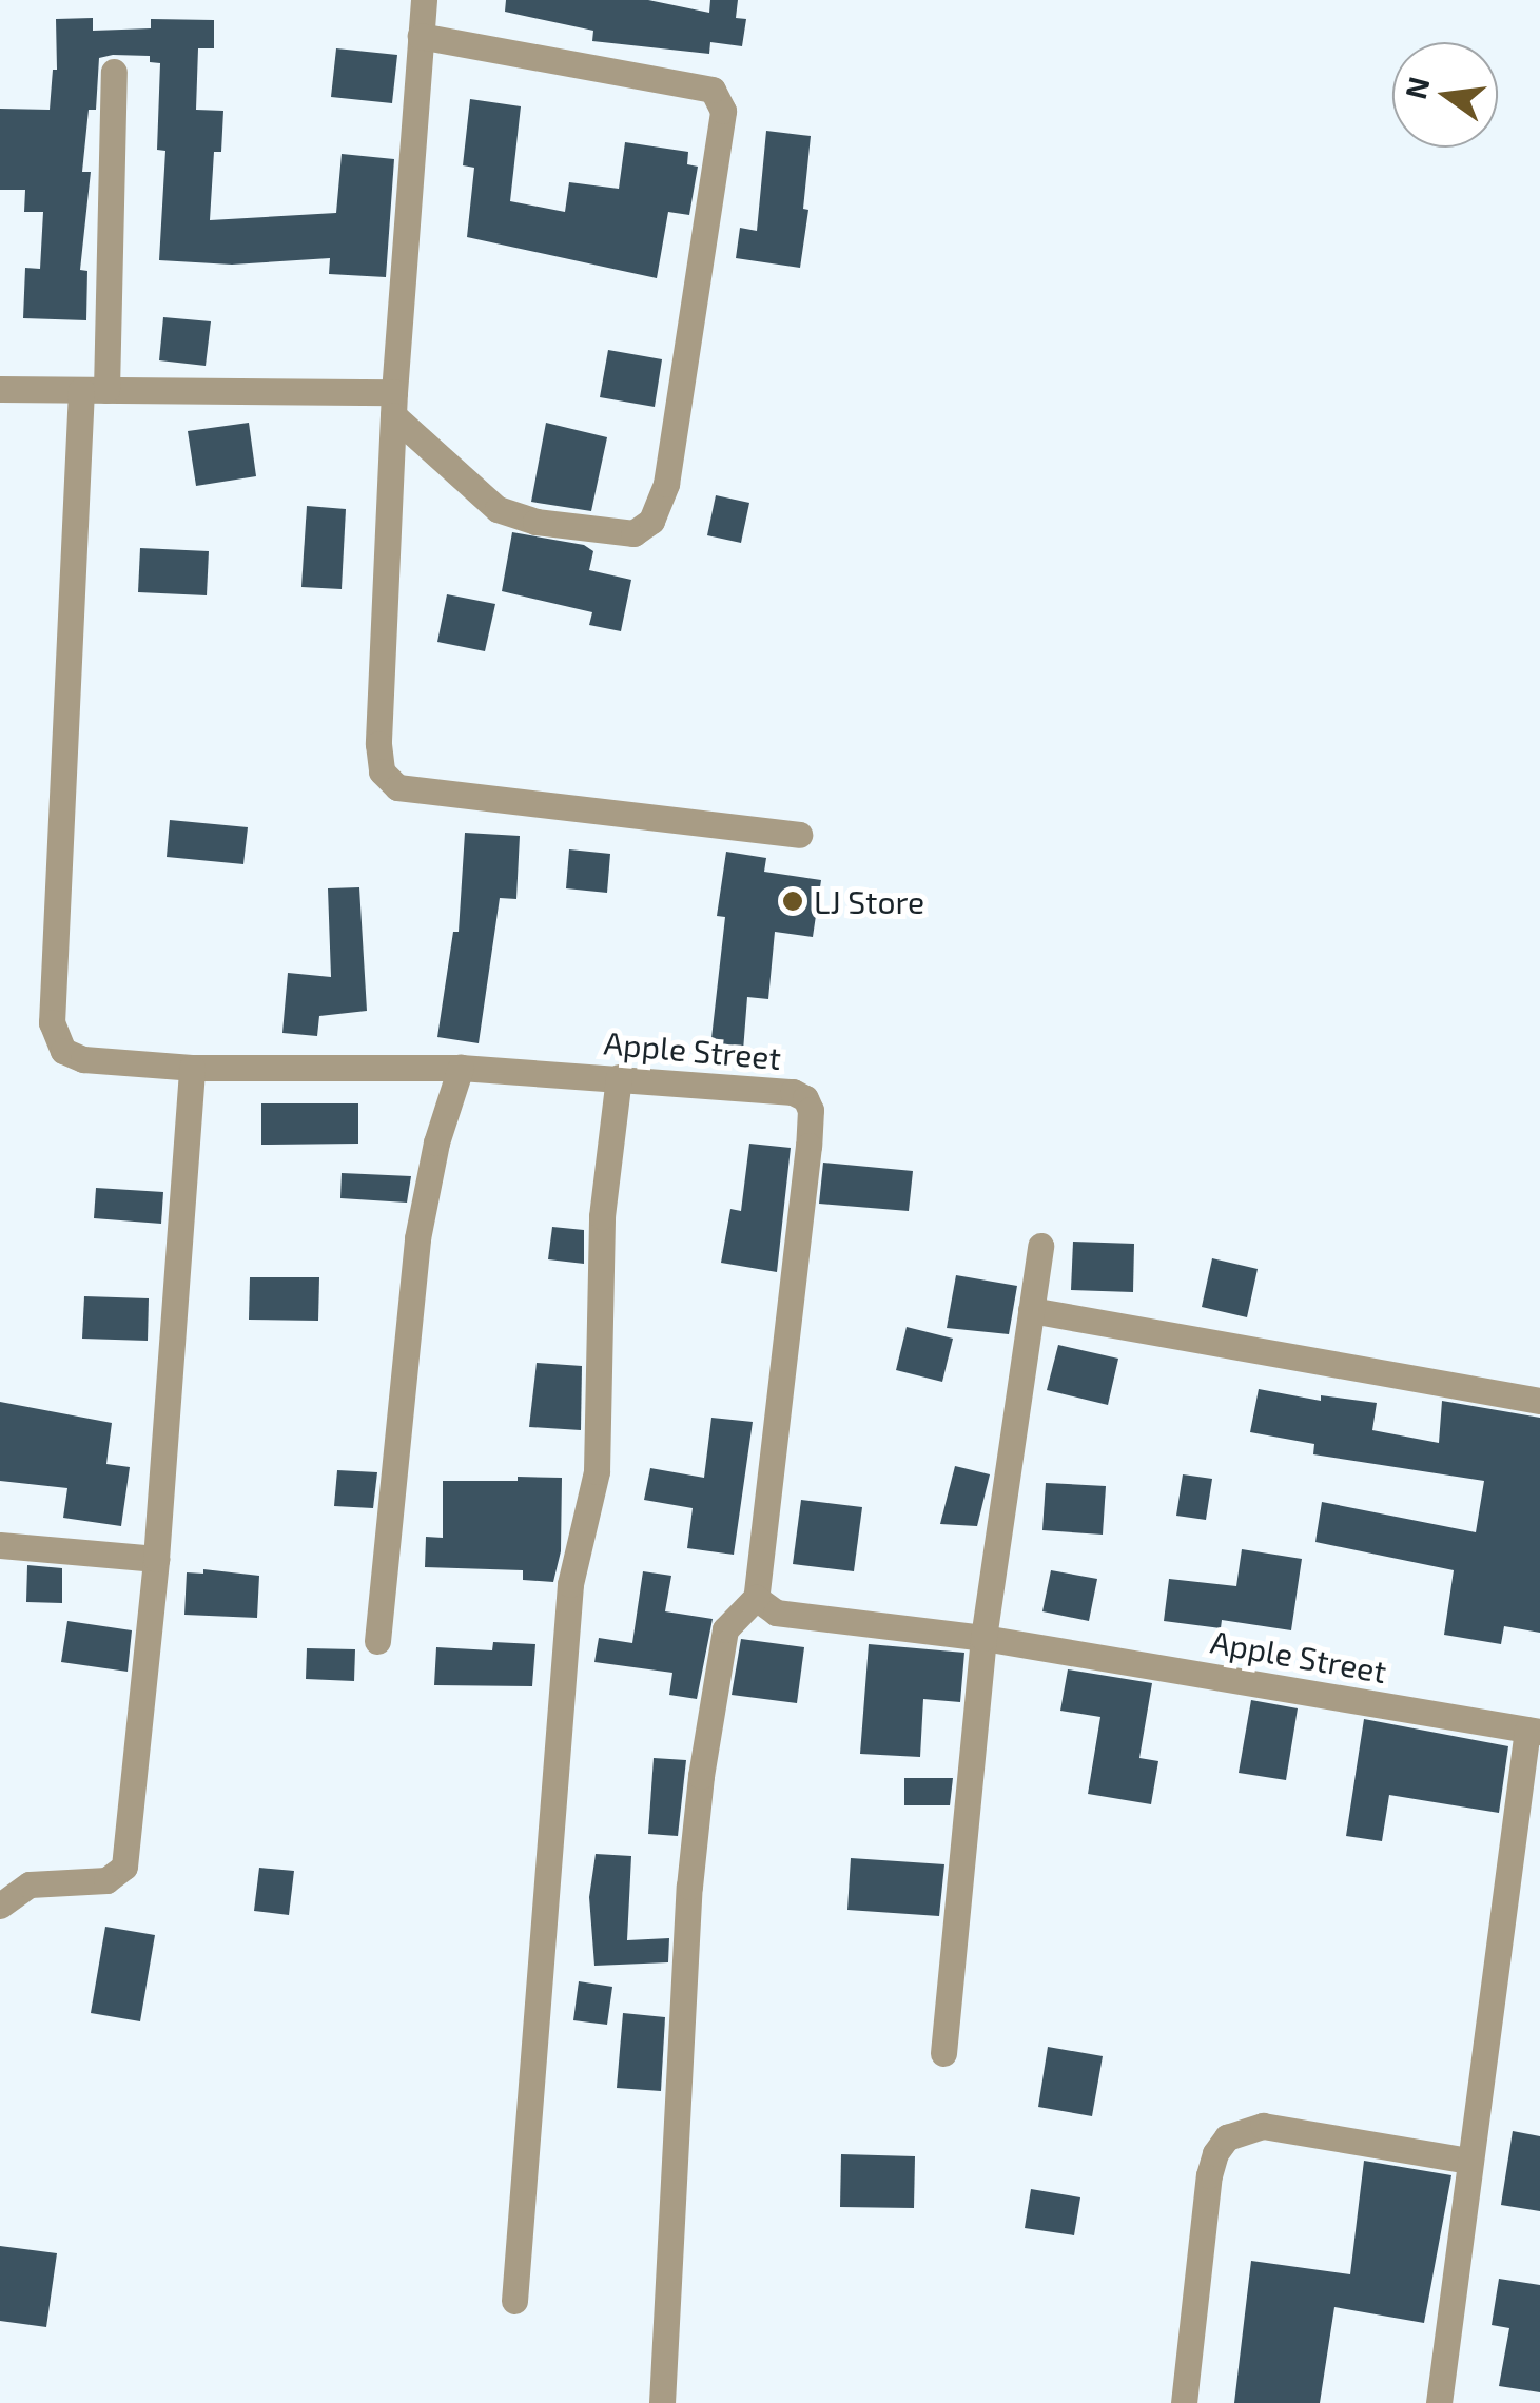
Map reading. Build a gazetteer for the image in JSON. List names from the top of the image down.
{
  "streets": {
    "street": ["Apple Street"]
  },
  "places": ["LJ Store"],
  "north": "left"
}
